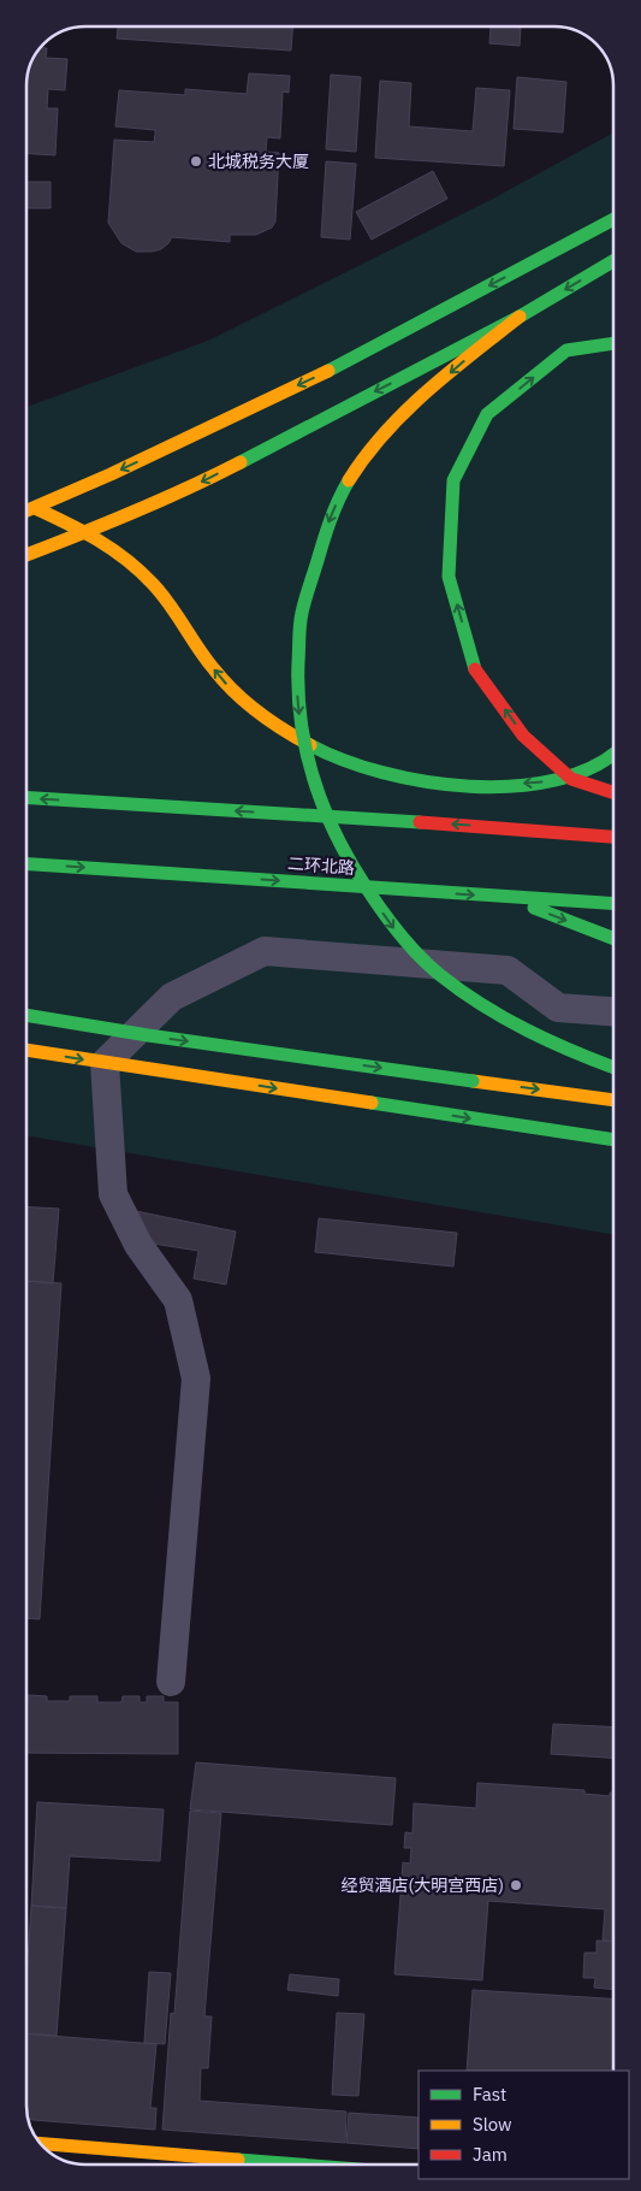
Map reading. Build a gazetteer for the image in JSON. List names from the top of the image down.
{
  "streets": {
    "main road": ["二环北路"]
  },
  "places": ["北城税务大厦", "经贸酒店(大明宫西店)"],
  "legend": ["Fast", "Slow", "Jam"]
}
